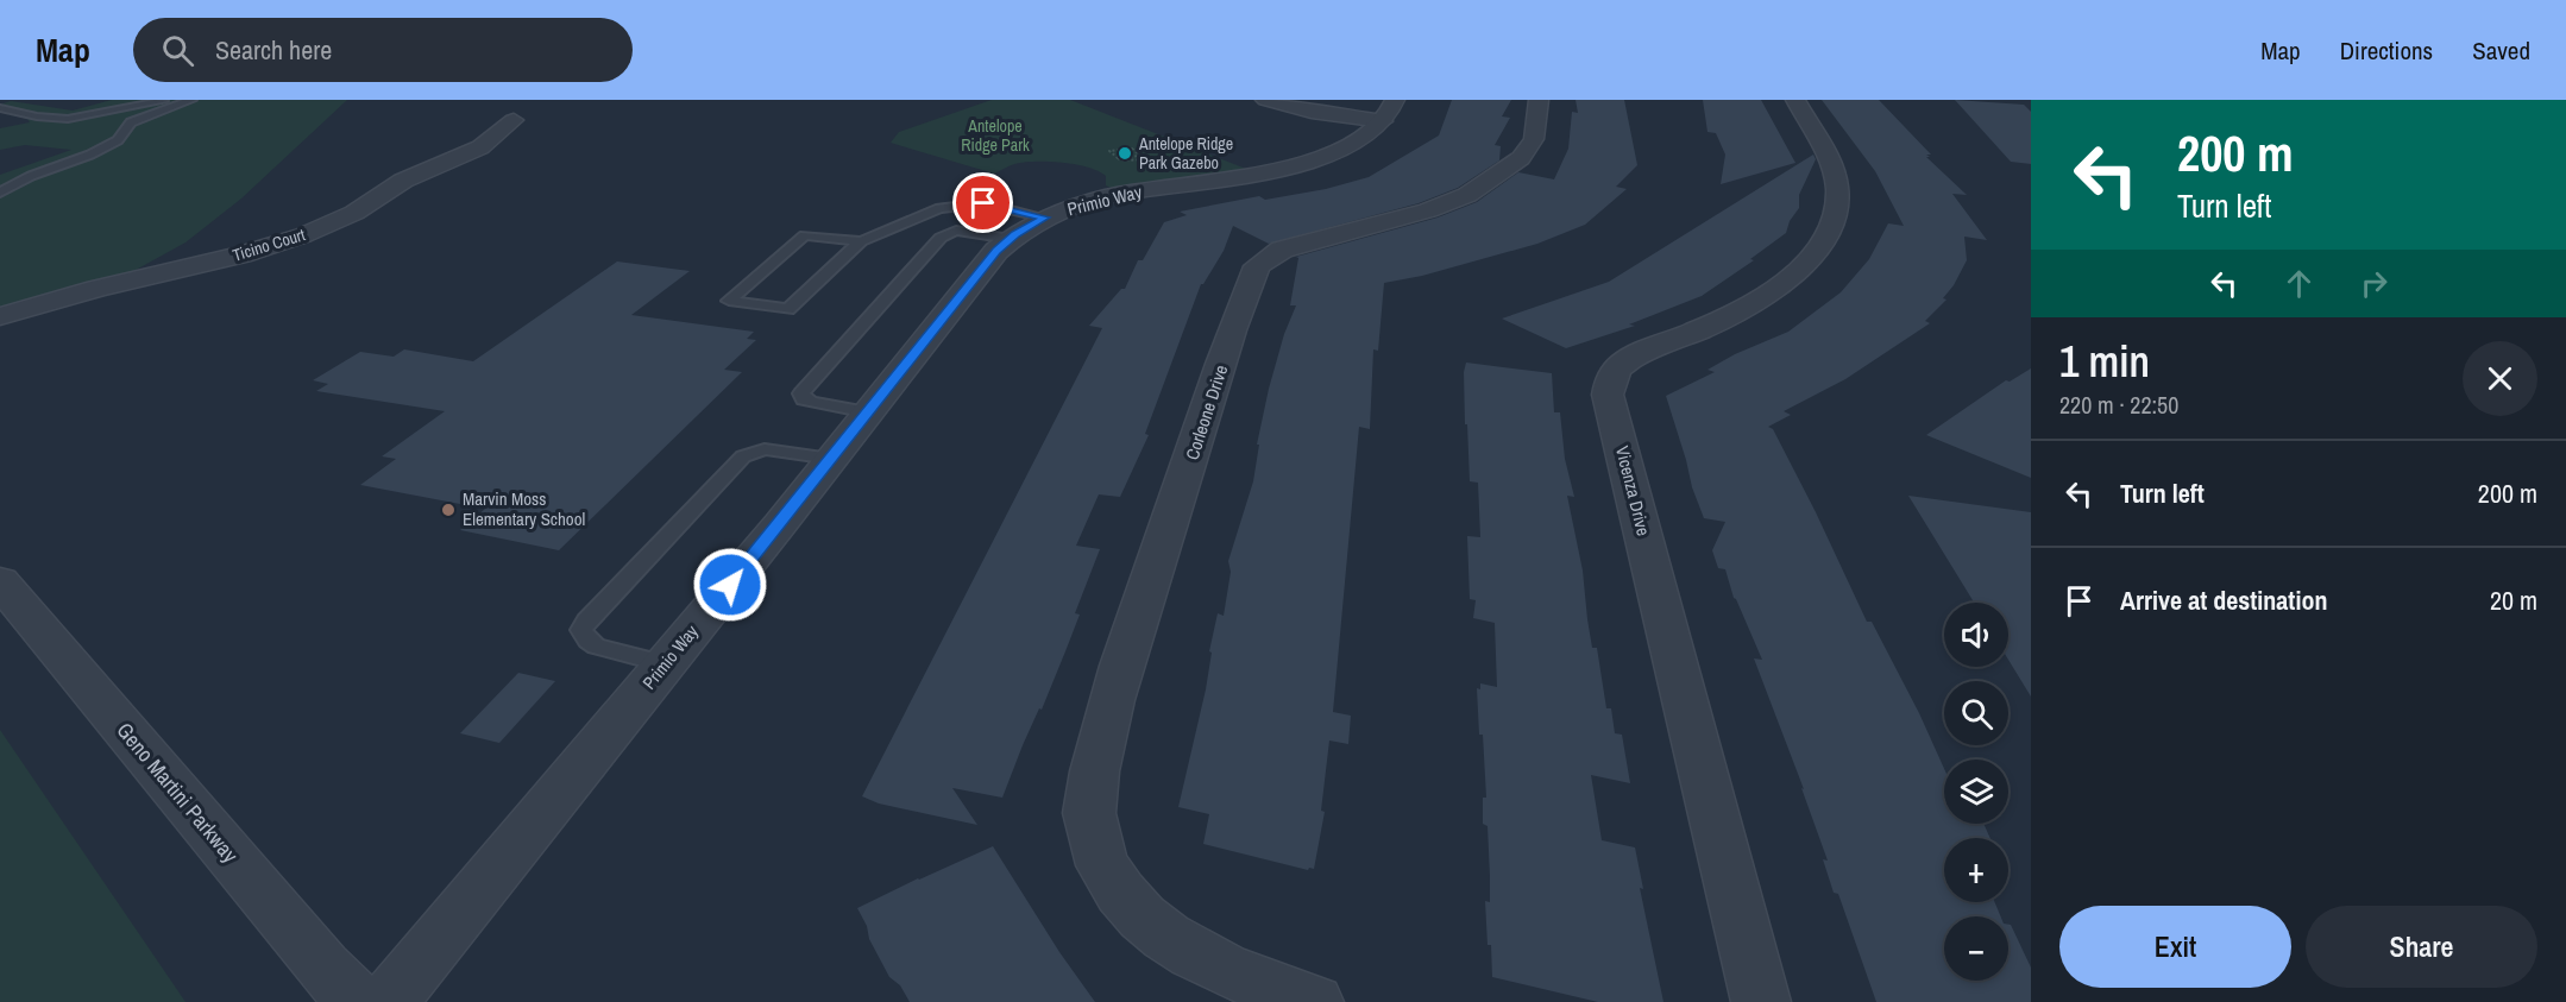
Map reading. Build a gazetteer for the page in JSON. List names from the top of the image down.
{
  "streets": {
    "street": [
      "Primio Way",
      "Ticino Court",
      "Corleone Drive",
      "Vicenza Drive",
      "Geno Martini Parkway"
    ]
  },
  "parks": ["Antelope Ridge Park"],
  "places": ["Antelope Ridge Park Gazebo", "Marvin Moss Elementary School"],
  "page": {
    "header": "Map",
    "search": "Search here",
    "nav": ["Map", "Directions", "Saved"],
    "turn": ["200 m", "Turn left"],
    "heading": ["1 min", "220 m · 22:50"],
    "list": [
      {
        "name": "Turn left",
        "value": "200 m"
      },
      {
        "name": "Arrive at destination",
        "value": "20 m"
      }
    ],
    "map_buttons": ["+", "−"],
    "buttons": ["Exit", "Share"]
  }
}
